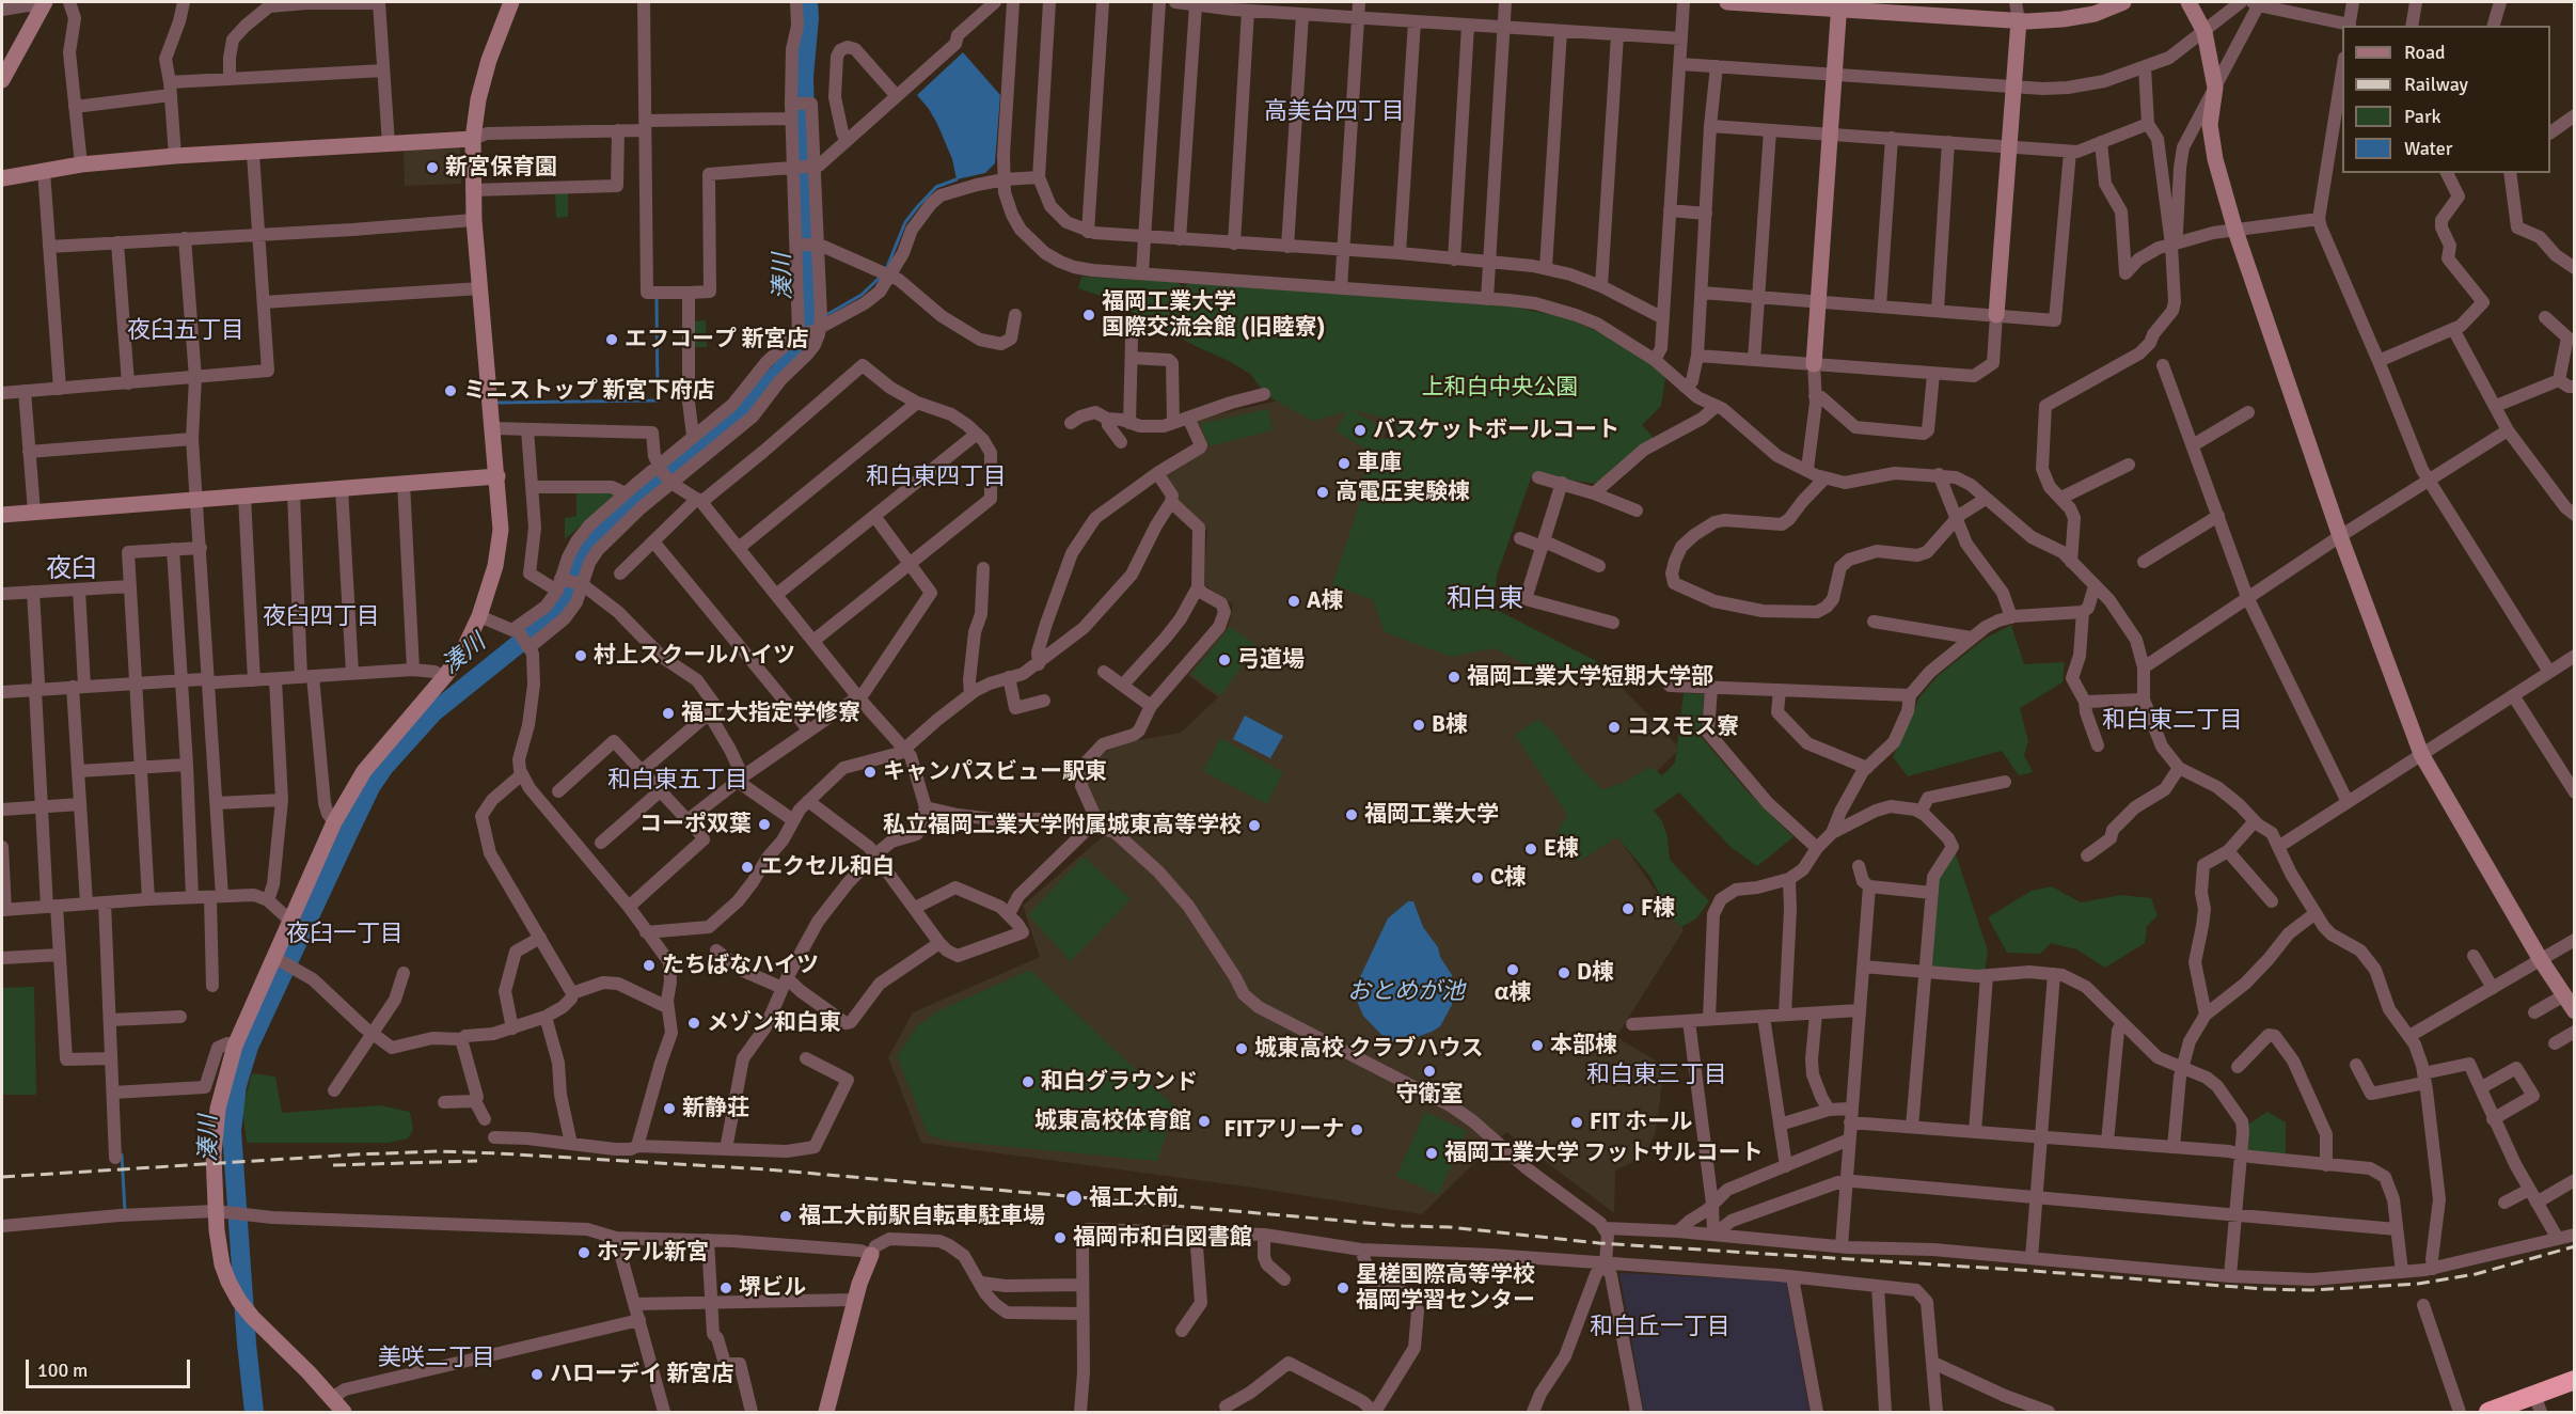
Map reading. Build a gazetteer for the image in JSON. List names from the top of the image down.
{
  "districts": [
    "高美台四丁目",
    "夜臼五丁目",
    "和白東四丁目",
    "夜臼",
    "和白東",
    "夜臼四丁目",
    "和白東二丁目",
    "和白東五丁目",
    "夜臼一丁目",
    "和白東三丁目",
    "和白丘一丁目",
    "美咲二丁目"
  ],
  "water": ["湊川", "おとめが池"],
  "parks": ["上和白中央公園"],
  "places": [
    "新宮保育園",
    "福岡工業大学 国際交流会館 (旧睦寮)",
    "エフコープ 新宮店",
    "ミニストップ 新宮下府店",
    "バスケットボールコート",
    "車庫",
    "高電圧実験棟",
    "A棟",
    "村上スクールハイツ",
    "弓道場",
    "福岡工業大学短期大学部",
    "福工大指定学修寮",
    "B棟",
    "コスモス寮",
    "キャンパスビュー駅東",
    "福岡工業大学",
    "コーポ双葉",
    "私立福岡工業大学附属城東高等学校",
    "E棟",
    "エクセル和白",
    "C棟",
    "F棟",
    "たちばなハイツ",
    "α棟",
    "D棟",
    "メゾン和白東",
    "本部棟",
    "城東高校 クラブハウス",
    "守衛室",
    "和白グラウンド",
    "新静荘",
    "城東高校体育館",
    "FIT ホール",
    "FITアリーナ",
    "福岡工業大学 フットサルコート",
    "福工大前",
    "福工大前駅自転車駐車場",
    "福岡市和白図書館",
    "ホテル新宮",
    "堺ビル",
    "星槎国際高等学校 福岡学習センター",
    "ハローデイ 新宮店"
  ],
  "legend": [
    "Road",
    "Railway",
    "Park",
    "Water"
  ],
  "scale_bar": "100 m"
}
